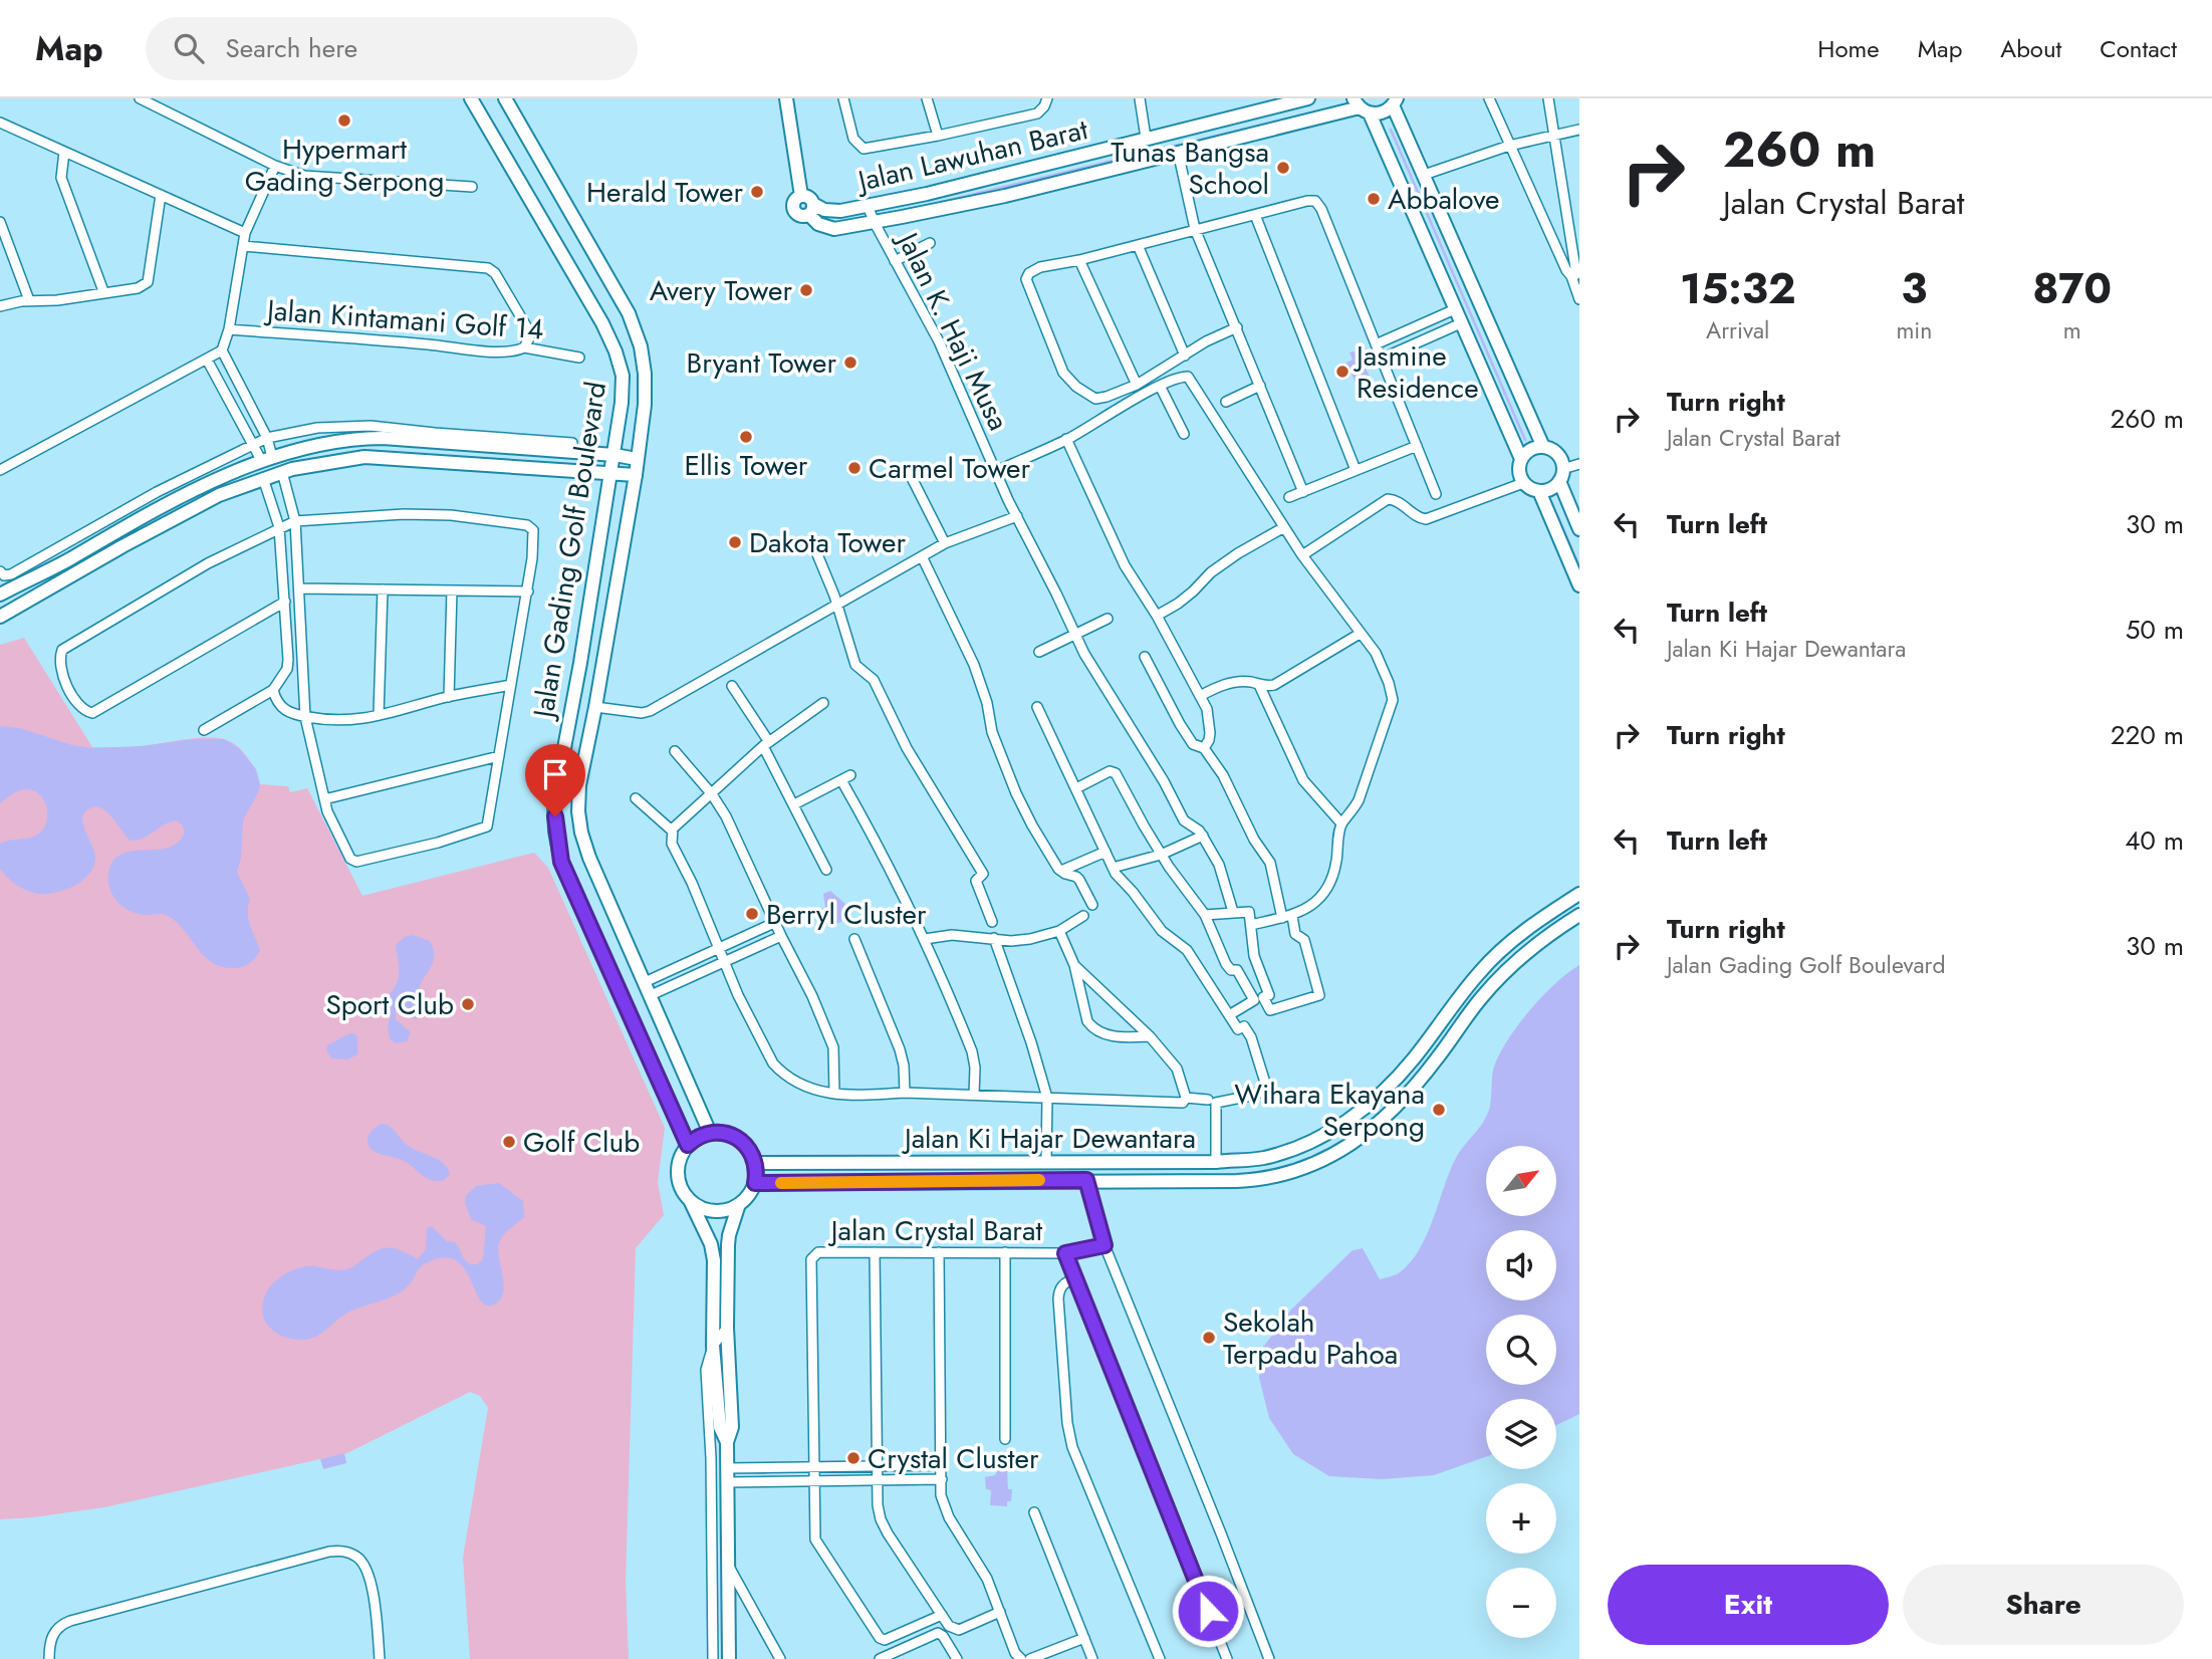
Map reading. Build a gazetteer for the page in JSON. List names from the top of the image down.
{
  "streets": {
    "street": [
      "Jalan Lawuhan Barat",
      "Jalan Kintamani Golf 14",
      "Jalan K. Haji Musa",
      "Jalan Gading Golf Boulevard",
      "Jalan Ki Hajar Dewantara",
      "Jalan Crystal Barat"
    ]
  },
  "crossings": [
    ["Jalan Lawuhan Barat", "Jalan K. Haji Musa"],
    ["Jalan Gading Golf Boulevard", "Jalan Ki Hajar Dewantara"]
  ],
  "places": [
    "Hypermart Gading Serpong",
    "Tunas Bangsa School",
    "Herald Tower",
    "Abbalove",
    "Avery Tower",
    "Bryant Tower",
    "Jasmine Residence",
    "Ellis Tower",
    "Carmel Tower",
    "Dakota Tower",
    "Berryl Cluster",
    "Sport Club",
    "Wihara Ekayana Serpong",
    "Golf Club",
    "Sekolah Terpadu Pahoa",
    "Crystal Cluster"
  ],
  "north": "top right",
  "page": {
    "header": "Map",
    "search": "Search here",
    "nav": [
      "Home",
      "Map",
      "About",
      "Contact"
    ],
    "turn": ["260 m", "Jalan Crystal Barat"],
    "eta": [
      "15:32",
      "Arrival",
      "3",
      "min",
      "870",
      "m"
    ],
    "list": [
      {
        "name": "Turn right",
        "note": "Jalan Crystal Barat",
        "value": "260 m"
      },
      {
        "name": "Turn left",
        "value": "30 m"
      },
      {
        "name": "Turn left",
        "note": "Jalan Ki Hajar Dewantara",
        "value": "50 m"
      },
      {
        "name": "Turn right",
        "value": "220 m"
      },
      {
        "name": "Turn left",
        "value": "40 m"
      },
      {
        "name": "Turn right",
        "note": "Jalan Gading Golf Boulevard",
        "value": "30 m"
      }
    ],
    "map_buttons": ["+", "−"],
    "buttons": ["Exit", "Share"]
  }
}
